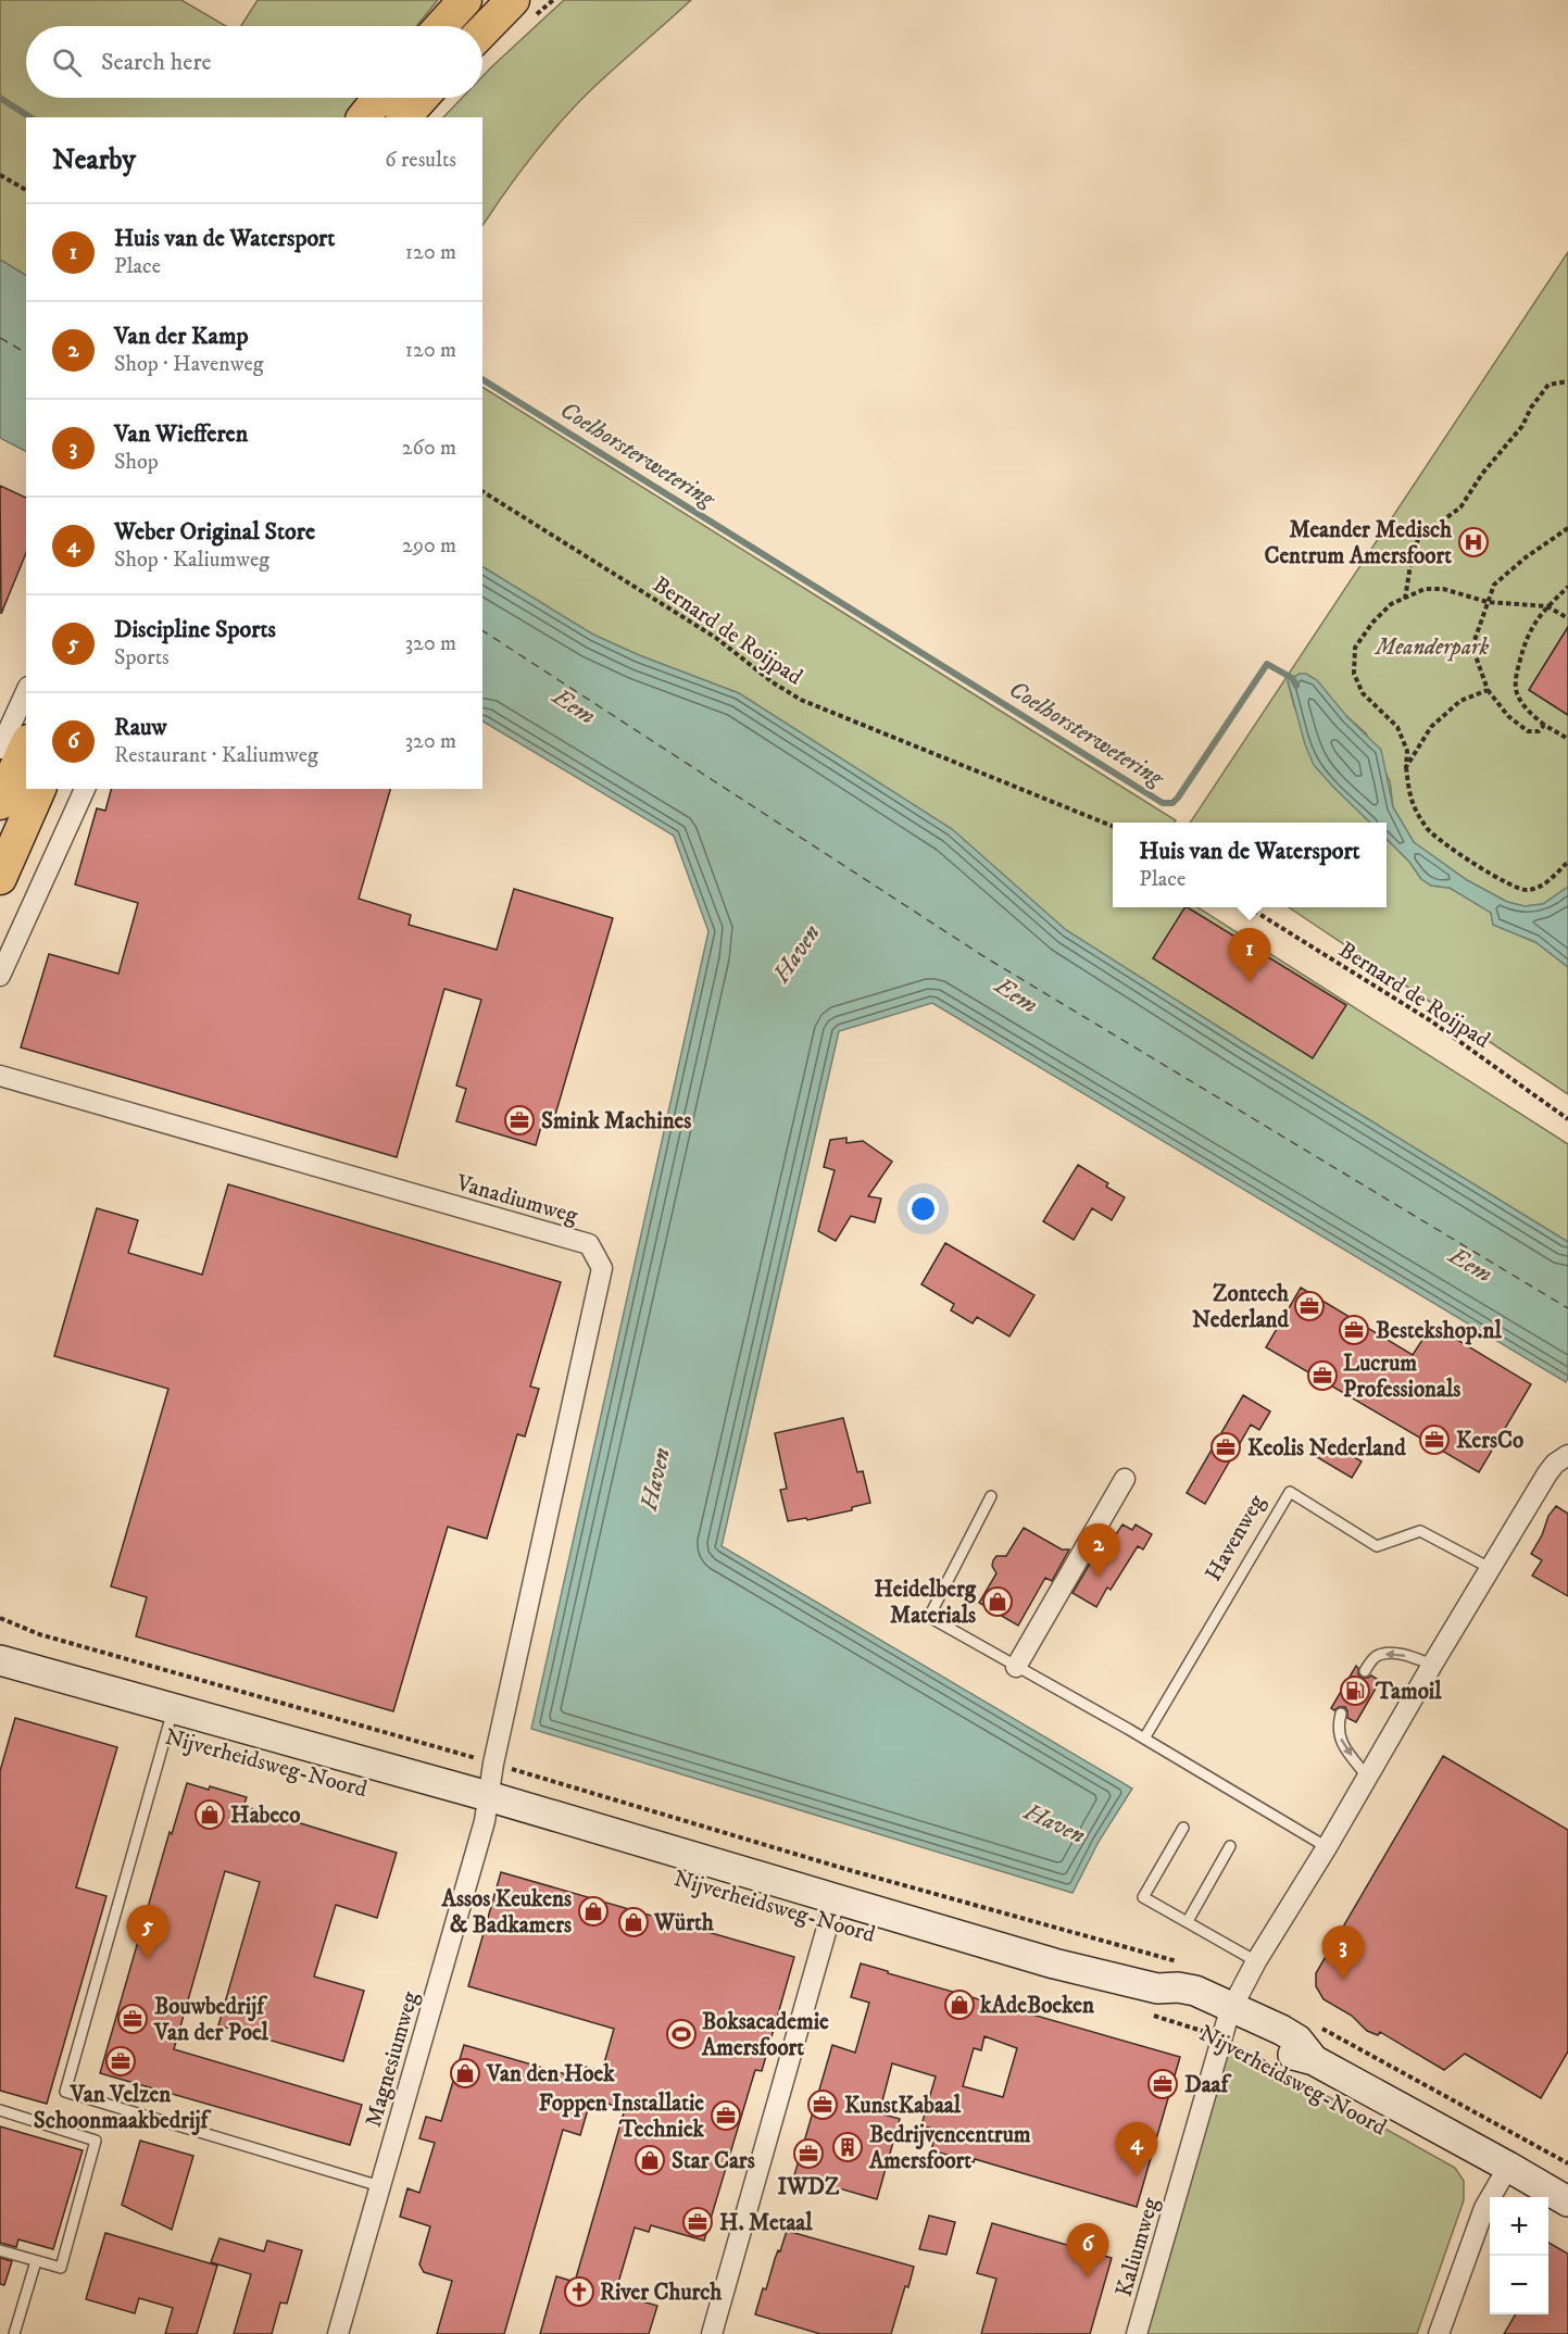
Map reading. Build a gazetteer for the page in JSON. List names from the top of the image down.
{
  "streets": {
    "street": [
      "Vanadiumweg",
      "Nijverheidsweg-Noord",
      "Magnesiumweg",
      "Kaliumweg"
    ],
    "lane": ["Havenweg"],
    "path": ["Bernard de Roijpad"]
  },
  "crossings": [
    ["Vanadiumweg", "Nijverheidsweg-Noord"],
    ["Vanadiumweg", "Magnesiumweg"],
    ["Nijverheidsweg-Noord", "Magnesiumweg"],
    ["Nijverheidsweg-Noord", "Kaliumweg"]
  ],
  "water": ["Coelhorsterwetering", "Eem", "Haven"],
  "parks": ["Meanderpark"],
  "places": {
    "hospital": ["Meander Medisch Centrum Amersfoort"],
    "office": [
      "Smink Machines",
      "Zontech Nederland",
      "Bestekshop.nl",
      "Lucrum Professionals",
      "KersCo",
      "Keolis Nederland",
      "Bouwbedrijf Van der Poel",
      "Van Velzen Schoonmaakbedrijf",
      "Daaf",
      "KunstKabaal",
      "Foppen Installatie Techniek",
      "IWDZ",
      "H. Metaal"
    ],
    "shop": [
      "Heidelberg Materials",
      "Habeco",
      "Assos Keukens & Badkamers",
      "Würth",
      "kAdeBoeken",
      "Van den Hoek",
      "Star Cars"
    ],
    "fuel station": ["Tamoil"],
    "sports": ["Boksacademie Amersfoort"],
    "building": ["Bedrijvencentrum Amersfoort"],
    "church": ["River Church"]
  },
  "page": {
    "search": "Search here",
    "heading": ["Nearby", "6 results"],
    "list": [
      {
        "mark": "1",
        "name": "Huis van de Watersport",
        "note": "Place",
        "value": "120 m"
      },
      {
        "mark": "2",
        "name": "Van der Kamp",
        "note": "Shop · Havenweg",
        "value": "120 m"
      },
      {
        "mark": "3",
        "name": "Van Wiefferen",
        "note": "Shop",
        "value": "260 m"
      },
      {
        "mark": "4",
        "name": "Weber Original Store",
        "note": "Shop · Kaliumweg",
        "value": "290 m"
      },
      {
        "mark": "5",
        "name": "Discipline Sports",
        "note": "Sports",
        "value": "320 m"
      },
      {
        "mark": "6",
        "name": "Rauw",
        "note": "Restaurant · Kaliumweg",
        "value": "320 m"
      }
    ],
    "popup": ["Huis van de Watersport", "Place"],
    "pins": [
      "1",
      "2",
      "5",
      "3",
      "4",
      "6"
    ],
    "map_buttons": ["+", "−"]
  }
}
